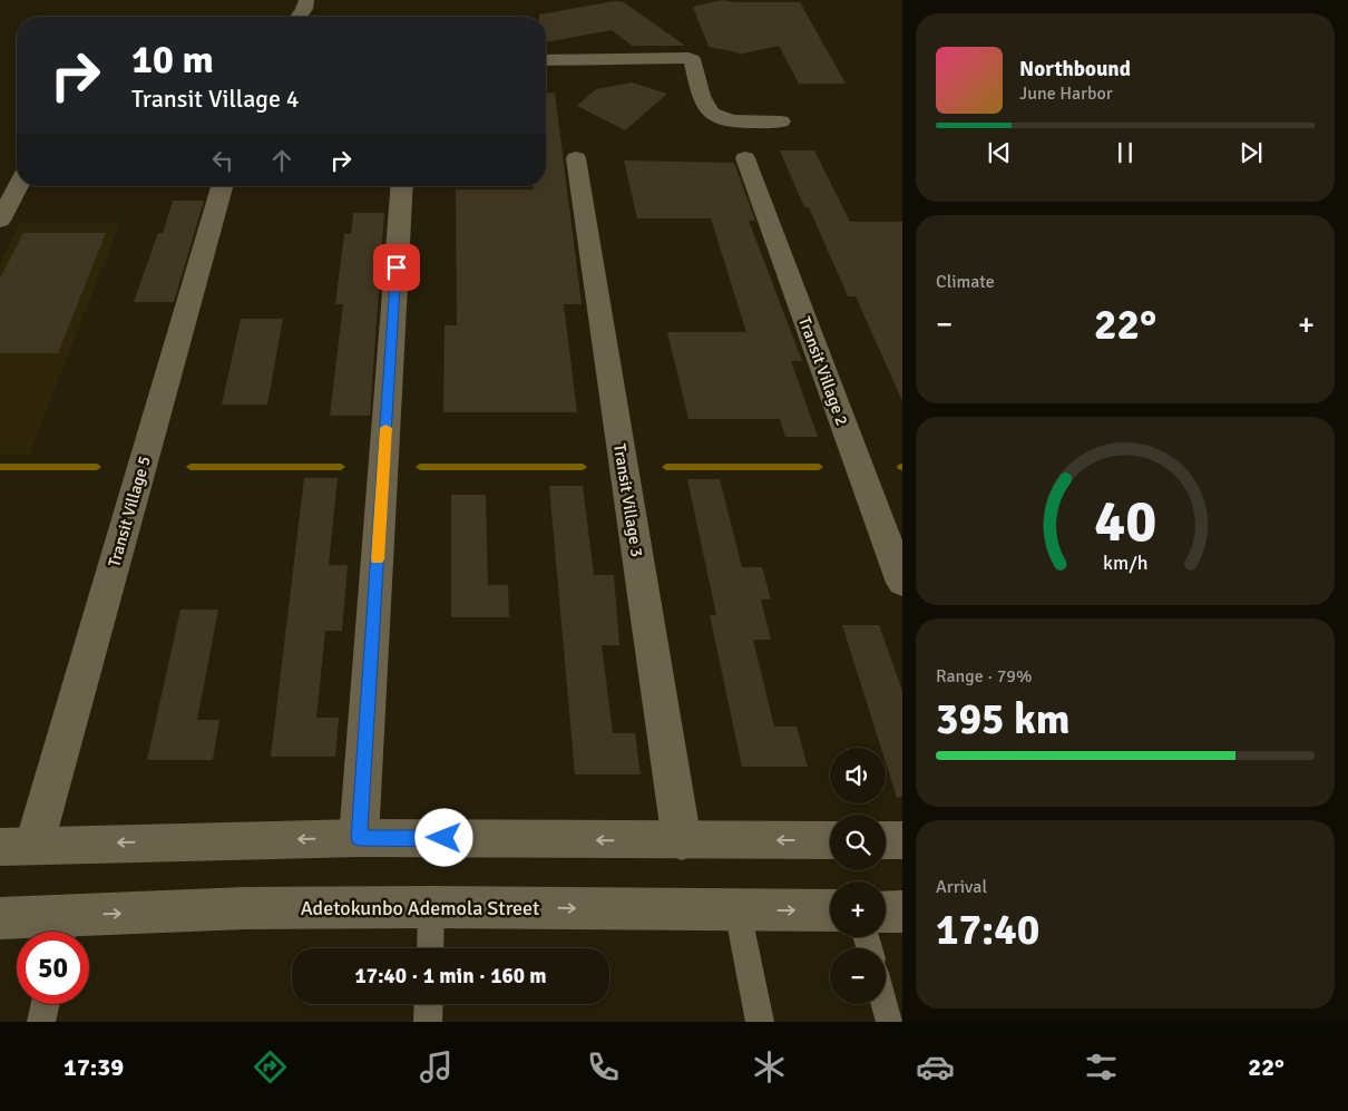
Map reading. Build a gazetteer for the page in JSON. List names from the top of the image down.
{
  "streets": {
    "street": [
      "Transit Village 2",
      "Transit Village 3",
      "Transit Village 5",
      "Adetokunbo Ademola Street"
    ]
  },
  "page": {
    "turn": ["10 m", "Transit Village 4"],
    "song": ["Northbound", "June Harbor"],
    "tile": [
      "Climate",
      ["Range · 79%", "395 km"],
      ["Arrival", "17:40"]
    ],
    "heat": ["−", "22°", "+"],
    "map_buttons": ["+", "−"],
    "limit": "50",
    "trip": "17:40 · 1 min · 160 m",
    "tabs": ["17:39", "22°"],
    "gauge": ["40", "km/h"]
  }
}
